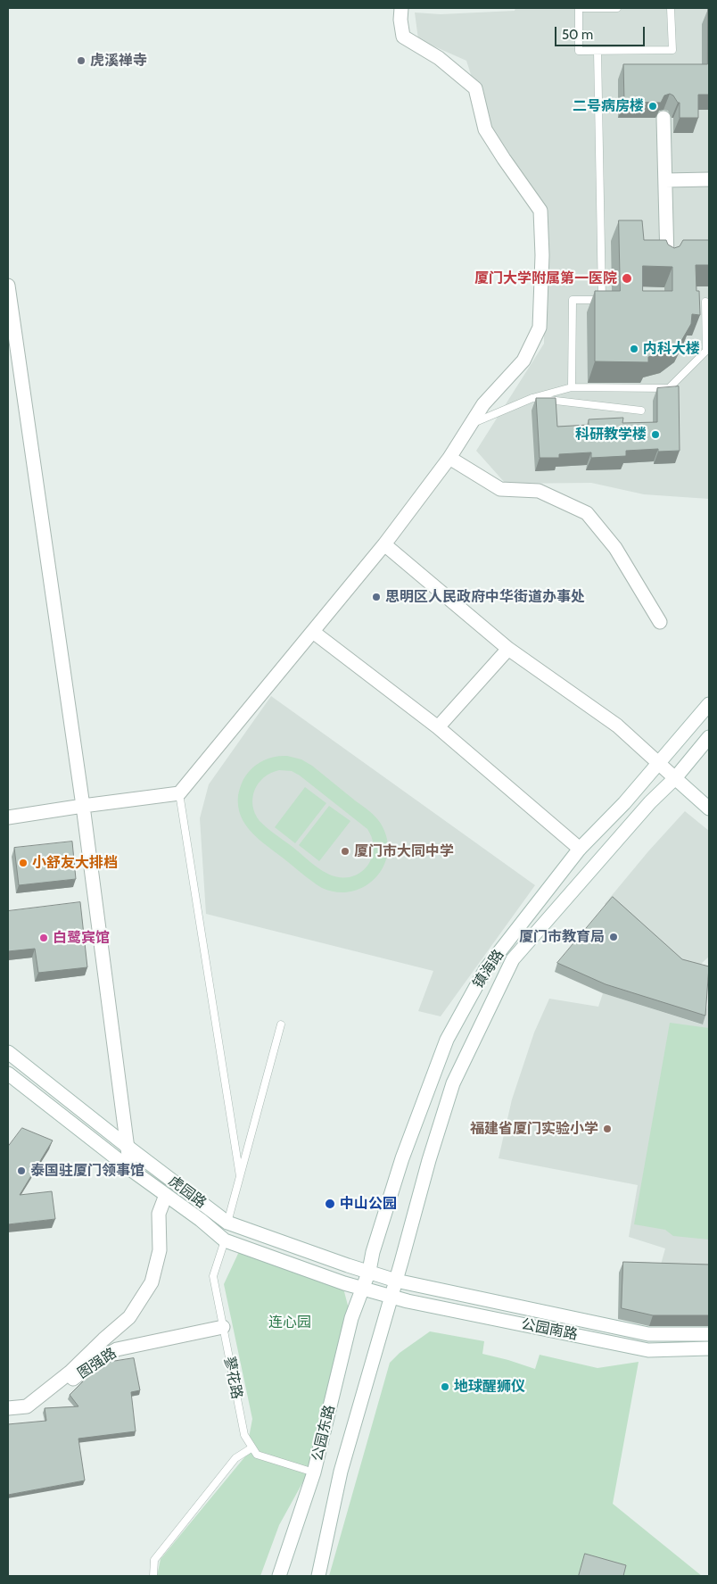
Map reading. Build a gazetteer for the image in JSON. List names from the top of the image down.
{
  "streets": {
    "street": [
      "镇海路",
      "虎园路",
      "公园南路",
      "图强路",
      "公园东路"
    ],
    "lane": ["蓼花路"]
  },
  "crossings": [
    ["镇海路", "虎园路"],
    ["镇海路", "公园南路"],
    ["镇海路", "公园东路"],
    ["虎园路", "公园南路"],
    ["虎园路", "蓼花路"],
    ["虎园路", "公园东路"],
    ["公园南路", "公园东路"],
    ["图强路", "蓼花路"]
  ],
  "parks": ["连心园"],
  "places": [
    "虎溪禅寺",
    "二号病房楼",
    "厦门大学附属第一医院",
    "内科大楼",
    "科研教学楼",
    "思明区人民政府中华街道办事处",
    "厦门市大同中学",
    "小舒友大排档",
    "厦门市教育局",
    "白鹭宾馆",
    "福建省厦门实验小学",
    "泰国驻厦门领事馆",
    "中山公园",
    "地球醒狮仪"
  ],
  "scale_bar": "50 m"
}
